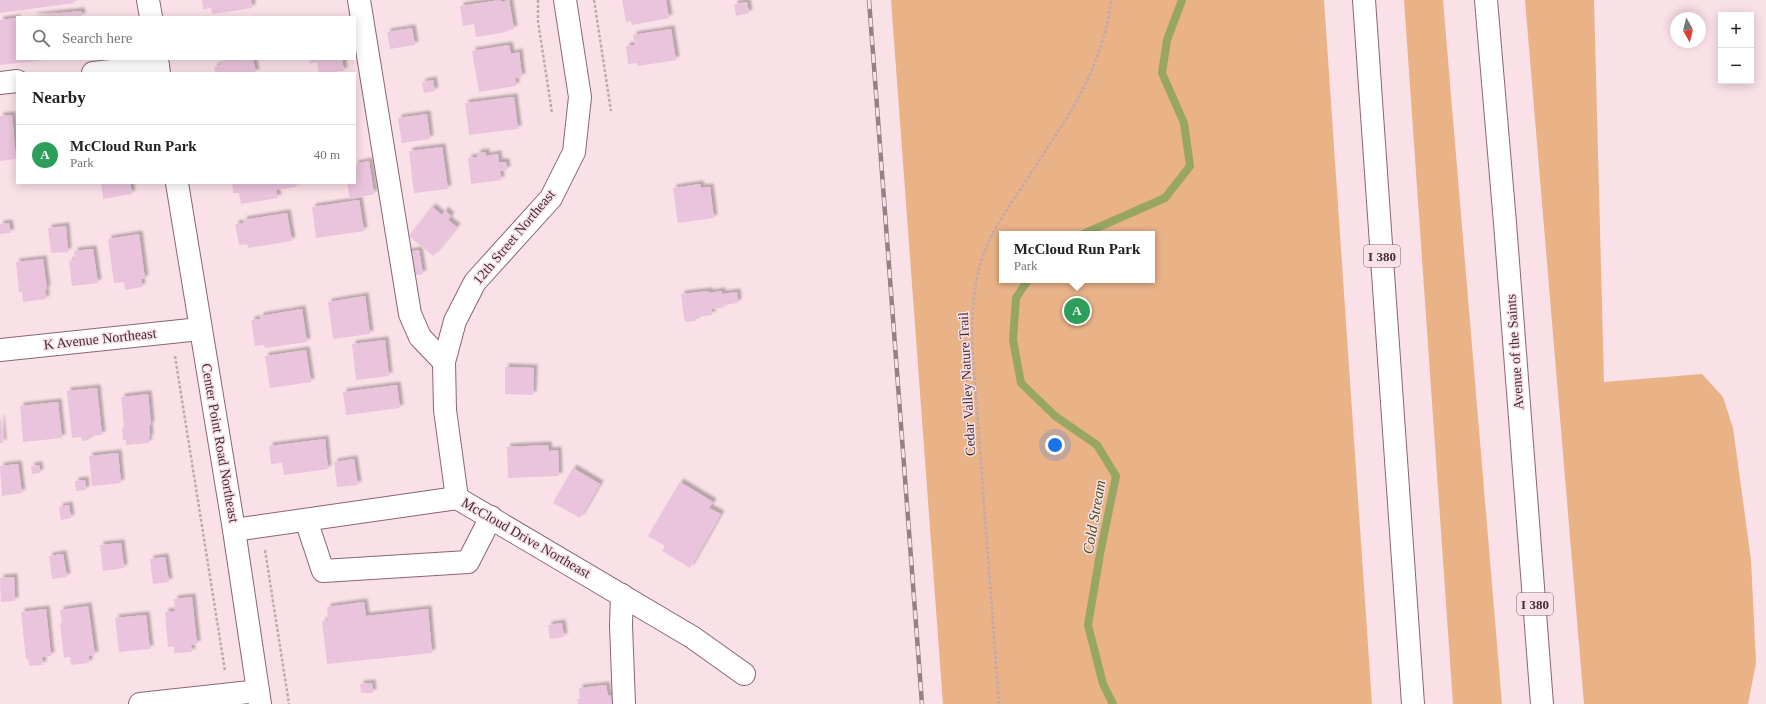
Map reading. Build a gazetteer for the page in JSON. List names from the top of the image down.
{
  "streets": {
    "main road": [
      "12th Street Northeast",
      "I 380",
      "K Avenue Northeast",
      "Avenue of the Saints",
      "Center Point Road Northeast",
      "McCloud Drive Northeast"
    ],
    "path": ["Cedar Valley Nature Trail"]
  },
  "crossings": [
    ["12th Street Northeast", "McCloud Drive Northeast"],
    ["K Avenue Northeast", "Center Point Road Northeast"],
    ["Center Point Road Northeast", "McCloud Drive Northeast"]
  ],
  "water": ["Cold Stream"],
  "north": "bottom",
  "page": {
    "map_buttons": ["+", "−"],
    "search": "Search here",
    "heading": "Nearby",
    "list": [
      {
        "mark": "A",
        "name": "McCloud Run Park",
        "note": "Park",
        "value": "40 m"
      }
    ],
    "popup": ["McCloud Run Park", "Park"],
    "pins": "A"
  }
}
